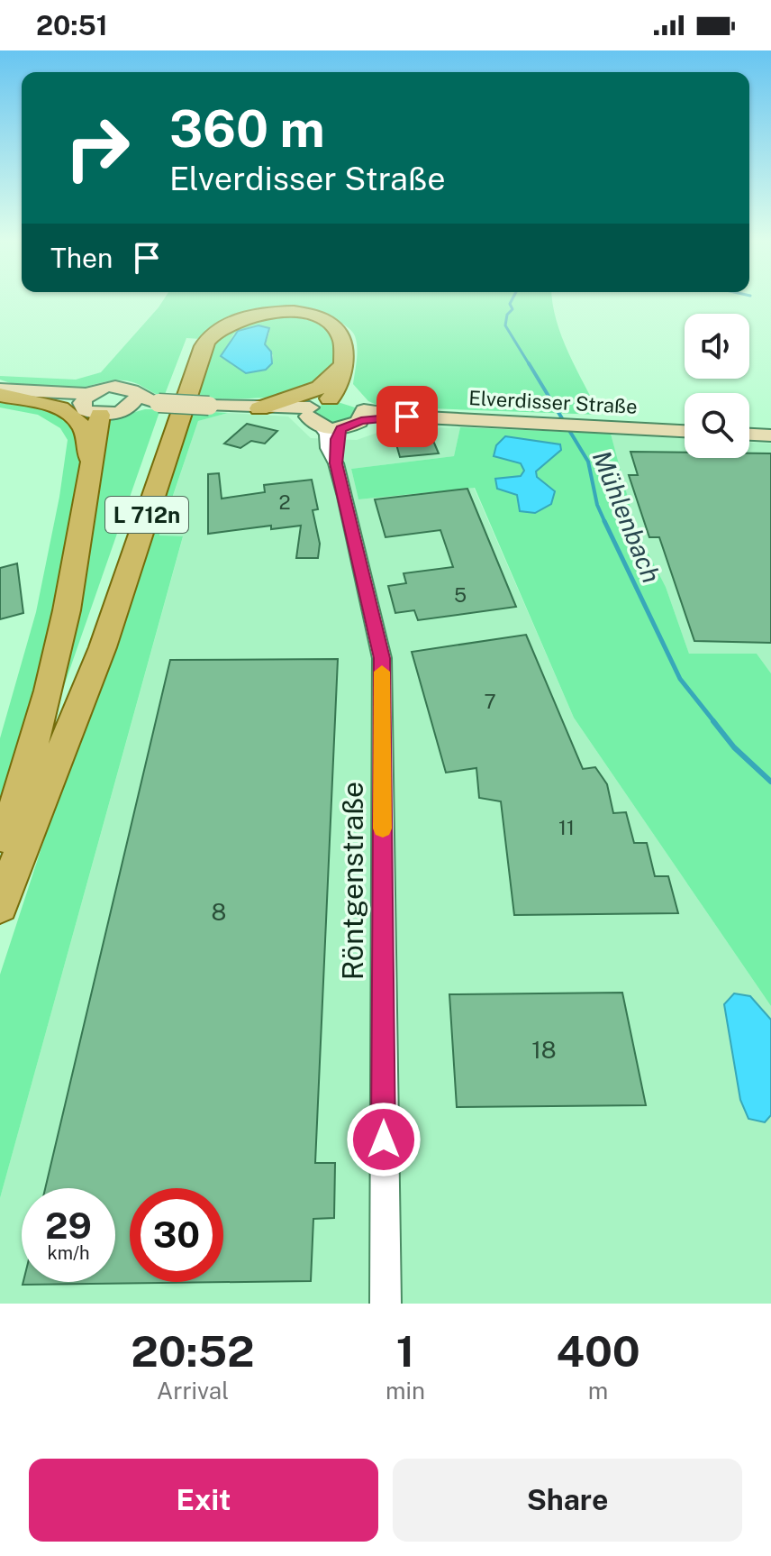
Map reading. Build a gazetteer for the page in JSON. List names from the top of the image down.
{
  "streets": {
    "main road": ["Elverdisser Straße", "L 712n"],
    "street": ["Röntgenstraße"]
  },
  "water": ["Mühlenbach"],
  "house_numbers": [
    "2",
    "5",
    "7",
    "11",
    "8",
    "18"
  ],
  "page": {
    "status": "20:51",
    "turn": ["360 m", "Elverdisser Straße"],
    "then": "Then",
    "speed": "29 km/h",
    "limit": "30",
    "eta": [
      "20:52",
      "Arrival",
      "1",
      "min",
      "400",
      "m"
    ],
    "buttons": ["Exit", "Share"]
  }
}
